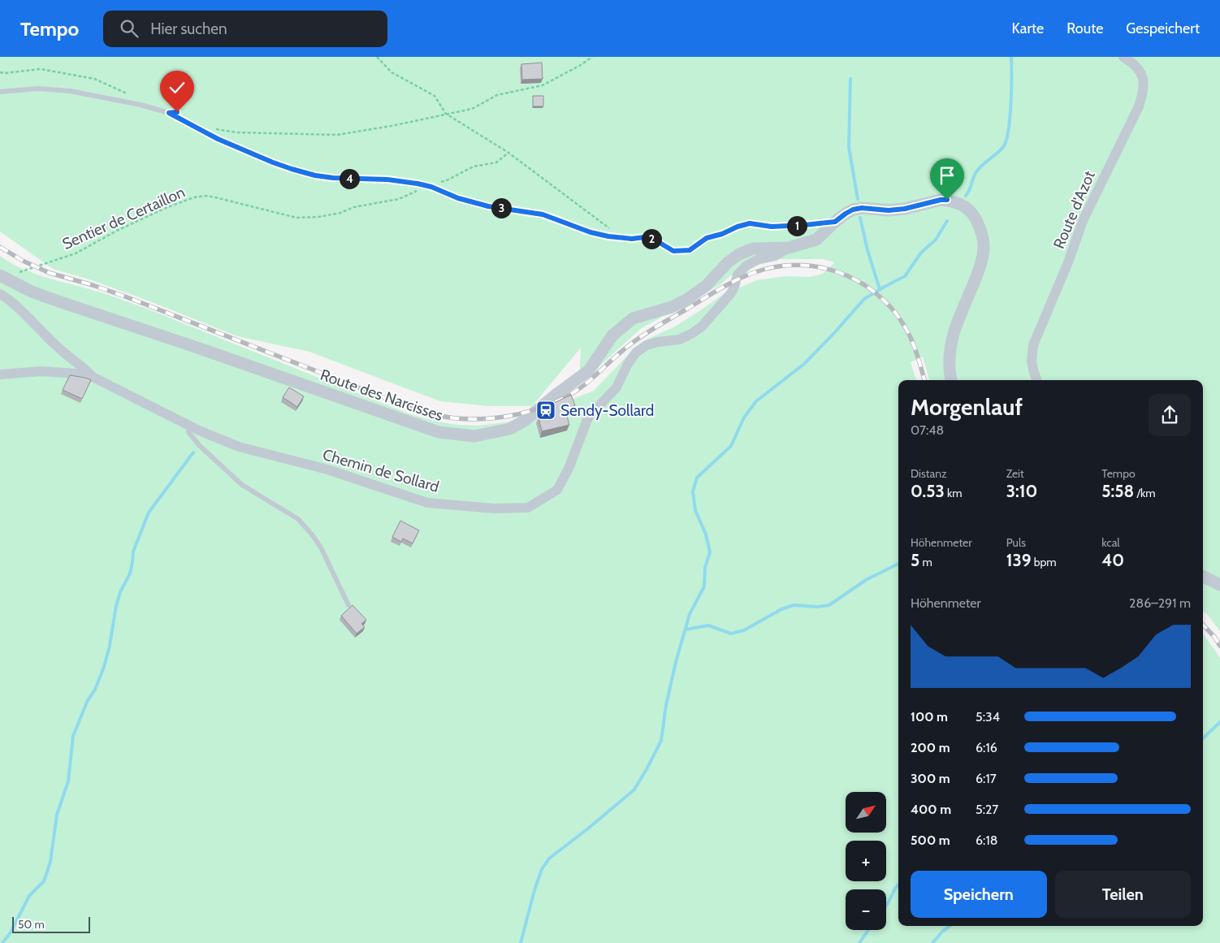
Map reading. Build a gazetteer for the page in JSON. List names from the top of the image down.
{
  "streets": {
    "street": ["Route d'Azot", "Route des Narcisses", "Chemin de Sollard"],
    "path": ["Sentier de Certaillon"]
  },
  "crossings": [
    ["Sentier de Certaillon", "Route des Narcisses"],
    ["Route des Narcisses", "Chemin de Sollard"]
  ],
  "places": {
    "station": ["Sendy-Sollard"]
  },
  "scale_bar": "50 m",
  "north": "top right",
  "page": {
    "header": "Tempo",
    "search": "Hier suchen",
    "nav": ["Karte", "Route", "Gespeichert"],
    "pins": [
      "4",
      "3",
      "1",
      "2"
    ],
    "heading": ["Morgenlauf", "07:48"],
    "stats": [
      ["Distanz", "0.53 km"],
      ["Zeit", "3:10"],
      ["Tempo", "5:58 /km"],
      ["Höhenmeter", "5 m"],
      ["Puls", "139 bpm"],
      ["kcal", "40"]
    ],
    "chart": ["Höhenmeter", "286–291 m"],
    "list": [
      {
        "name": "100 m",
        "note": "5:34"
      },
      {
        "name": "200 m",
        "note": "6:16"
      },
      {
        "name": "300 m",
        "note": "6:17"
      },
      {
        "name": "400 m",
        "note": "5:27"
      },
      {
        "name": "500 m",
        "note": "6:18"
      }
    ],
    "map_buttons": ["+", "−"],
    "buttons": ["Speichern", "Teilen"],
    "scale": "50 m"
  }
}
